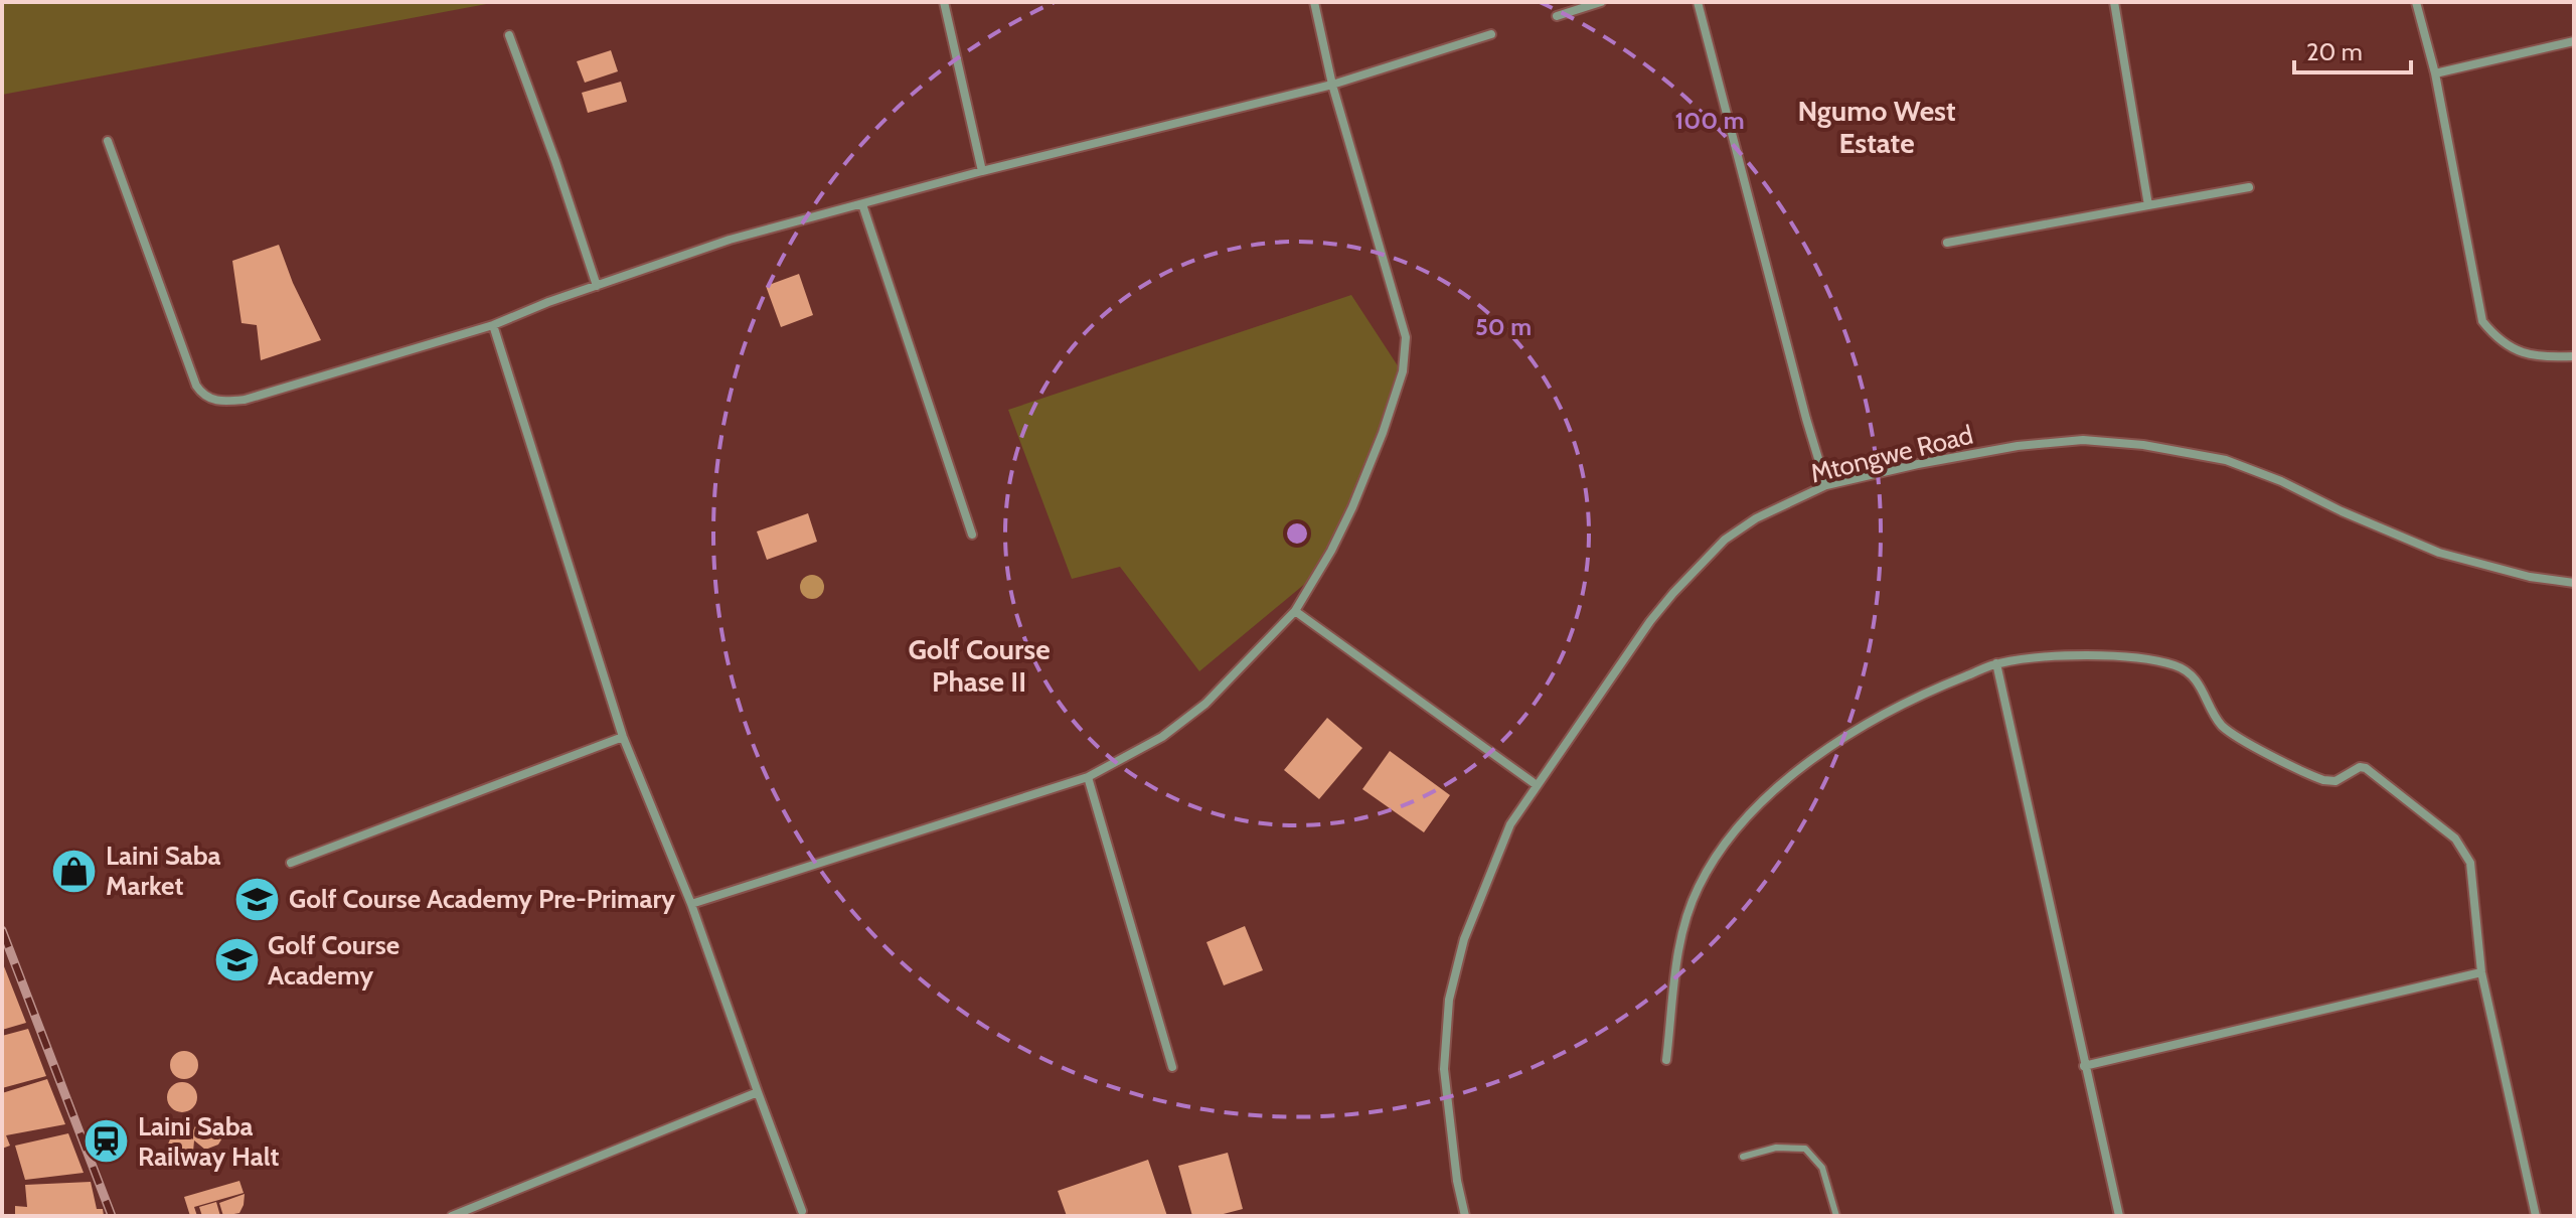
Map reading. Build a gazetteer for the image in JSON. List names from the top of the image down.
{
  "streets": {
    "street": ["Mtongwe Road"]
  },
  "districts": ["Ngumo West Estate", "Golf Course Phase II"],
  "places": {
    "shop": ["Laini Saba Market"],
    "school or university": ["Golf Course Academy Pre-Primary", "Golf Course Academy"],
    "station": ["Laini Saba Railway Halt"]
  },
  "scale_bar": "20 m",
  "rings": ["100 m", "50 m"]
}
